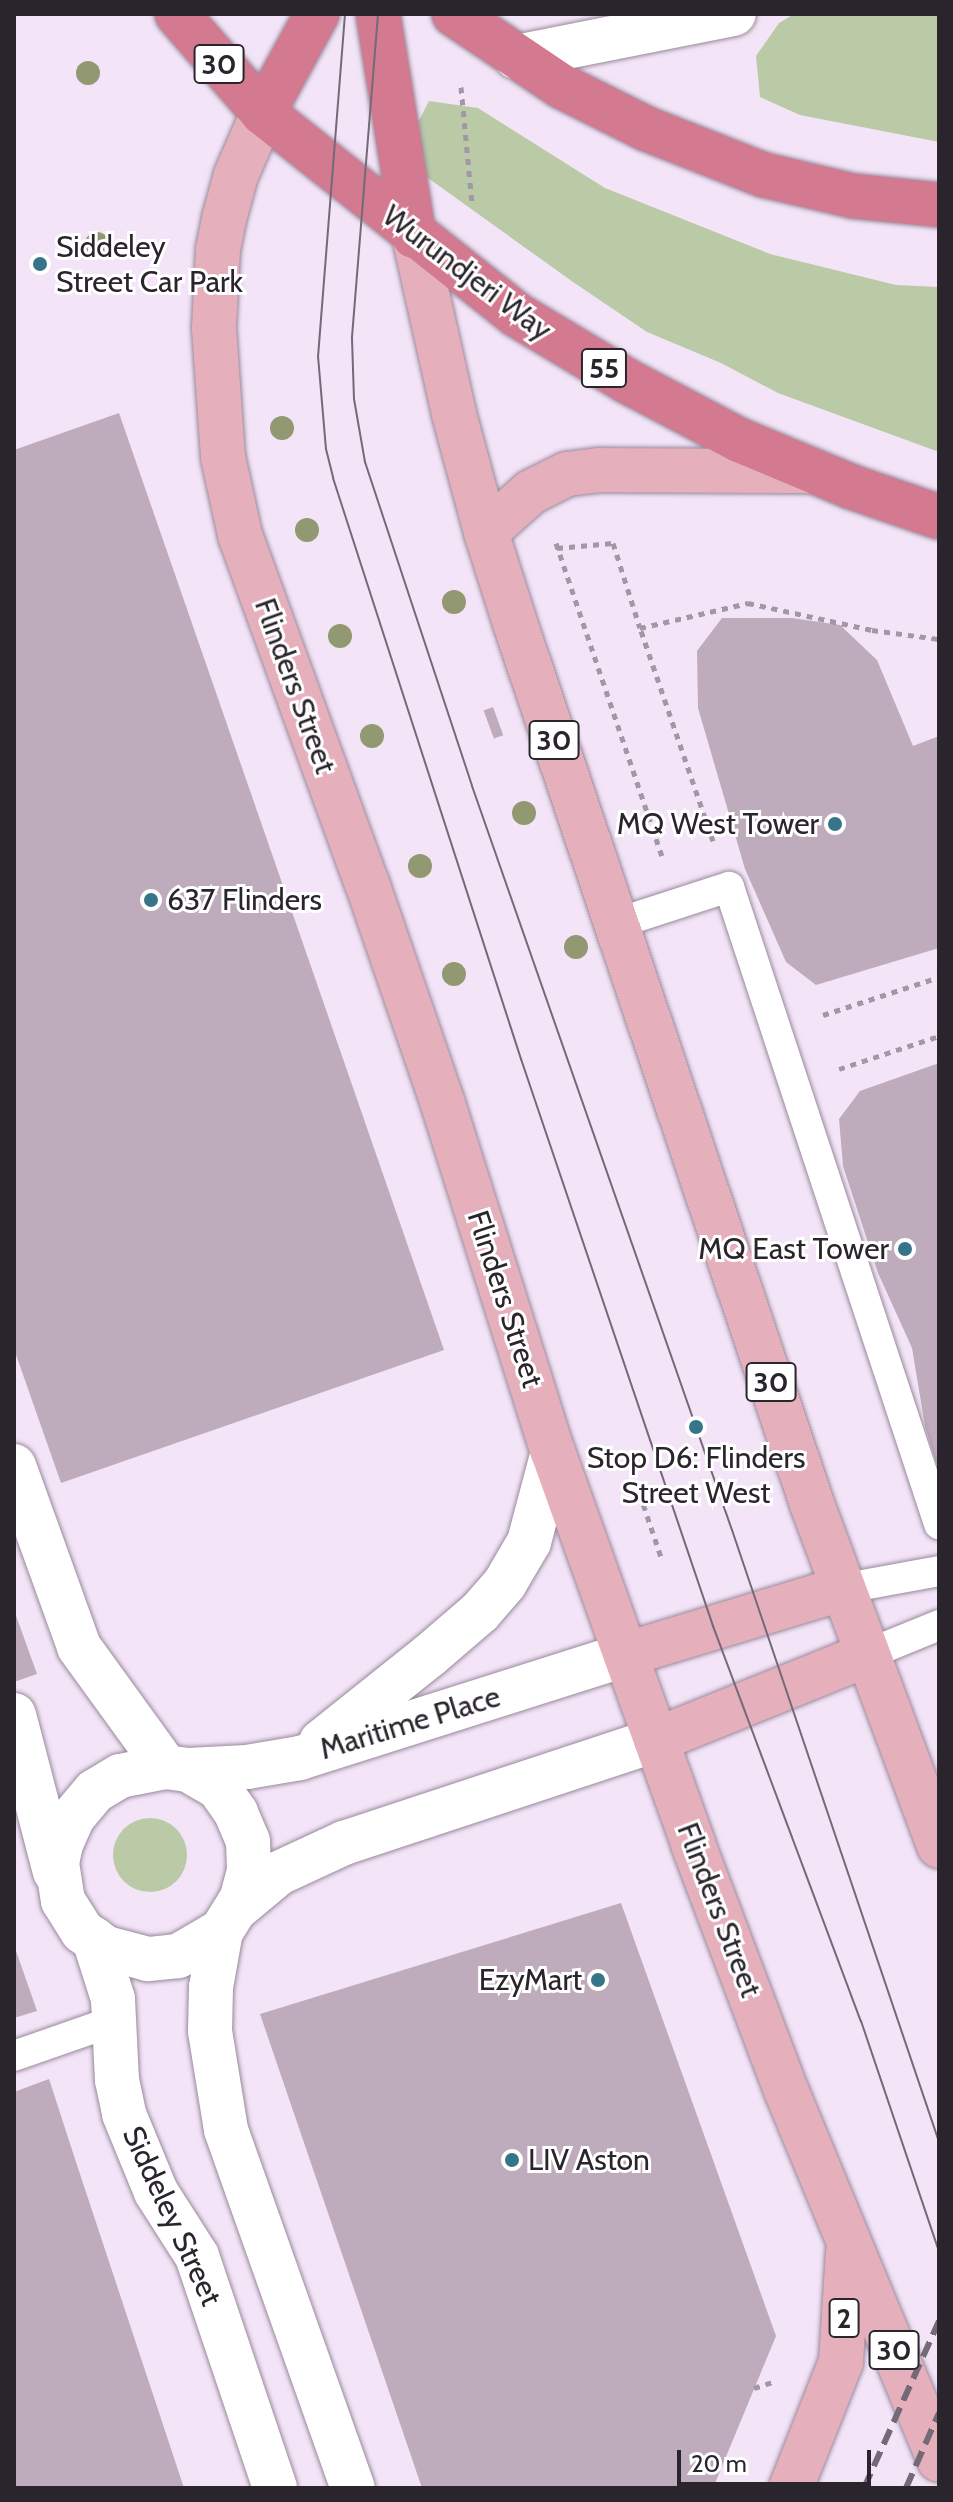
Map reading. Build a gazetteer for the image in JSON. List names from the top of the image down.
{
  "streets": {
    "highway": ["30", "Wurundjeri Way", "55"],
    "main road": ["Flinders Street", "2"],
    "street": ["Maritime Place", "Siddeley Street"]
  },
  "crossings": [
    ["30", "Wurundjeri Way"],
    ["Wurundjeri Way", "Flinders Street"],
    ["Flinders Street", "Maritime Place"],
    ["Flinders Street", "2"],
    ["Maritime Place", "Siddeley Street"]
  ],
  "places": [
    "Siddeley Street Car Park",
    "MQ West Tower",
    "637 Flinders",
    "MQ East Tower",
    "Stop D6: Flinders Street West",
    "EzyMart",
    "LIV Aston"
  ],
  "scale_bar": "20 m"
}
